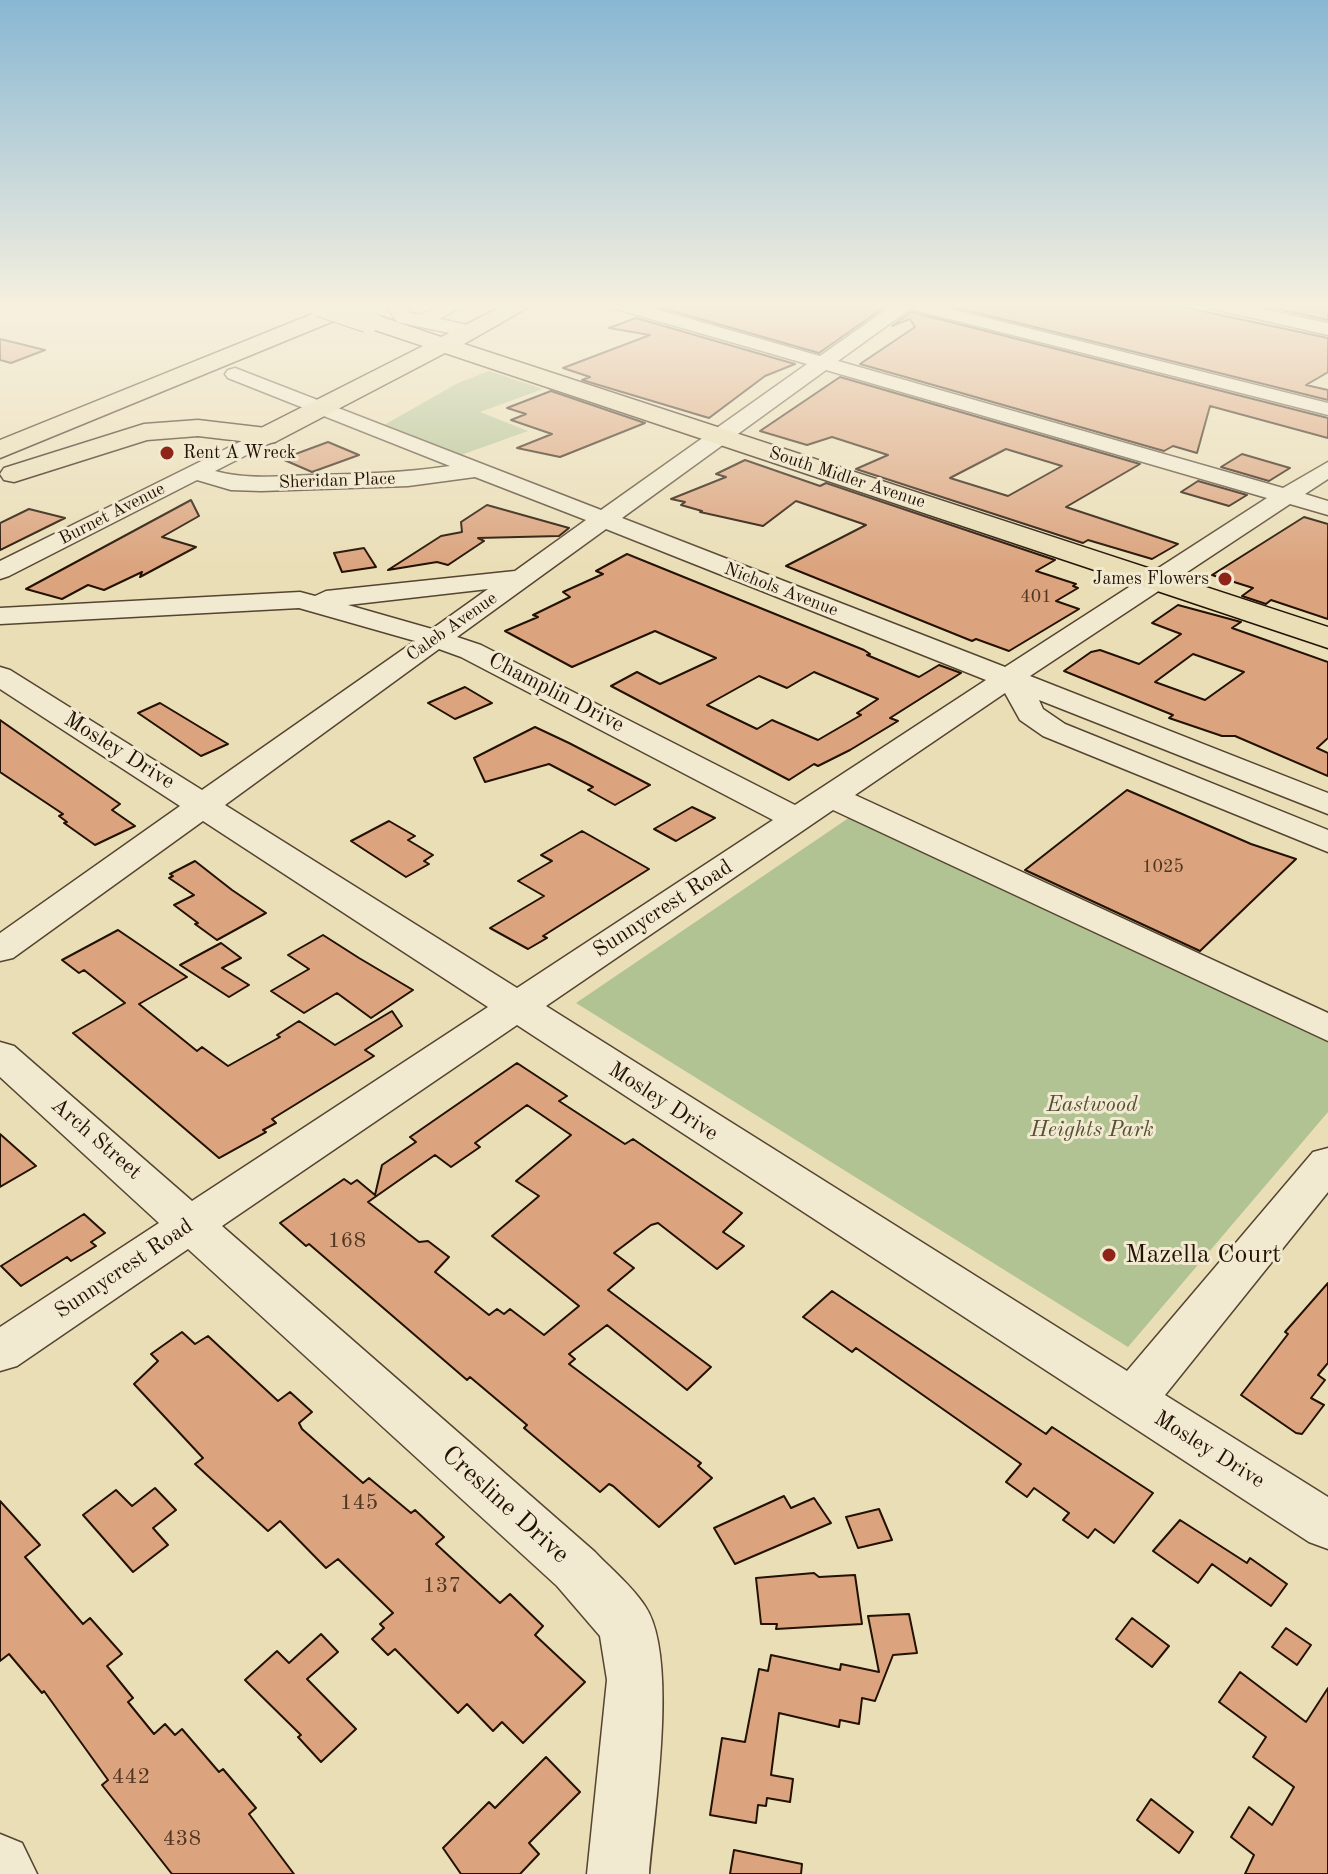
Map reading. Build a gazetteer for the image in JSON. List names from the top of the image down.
{
  "streets": {
    "main road": ["South Midler Avenue", "Burnet Avenue"],
    "street": [
      "Sheridan Place",
      "Nichols Avenue",
      "Caleb Avenue",
      "Champlin Drive",
      "Mosley Drive",
      "Sunnycrest Road",
      "Arch Street",
      "Cresline Drive"
    ]
  },
  "crossings": [
    ["South Midler Avenue", "Caleb Avenue"],
    ["South Midler Avenue", "Sunnycrest Road"],
    ["Sheridan Place", "Burnet Avenue"],
    ["Sheridan Place", "Nichols Avenue"],
    ["Burnet Avenue", "Nichols Avenue"],
    ["Nichols Avenue", "Caleb Avenue"],
    ["Nichols Avenue", "Sunnycrest Road"],
    ["Caleb Avenue", "Champlin Drive"],
    ["Caleb Avenue", "Mosley Drive"],
    ["Champlin Drive", "Sunnycrest Road"],
    ["Mosley Drive", "Sunnycrest Road"],
    ["Sunnycrest Road", "Arch Street"],
    ["Sunnycrest Road", "Cresline Drive"],
    ["Arch Street", "Cresline Drive"]
  ],
  "parks": ["Eastwood Heights Park"],
  "places": ["Rent A Wreck", "James Flowers", "Mazella Court"],
  "house_numbers": [
    "401",
    "1025",
    "168",
    "145",
    "137",
    "442",
    "438"
  ]
}
